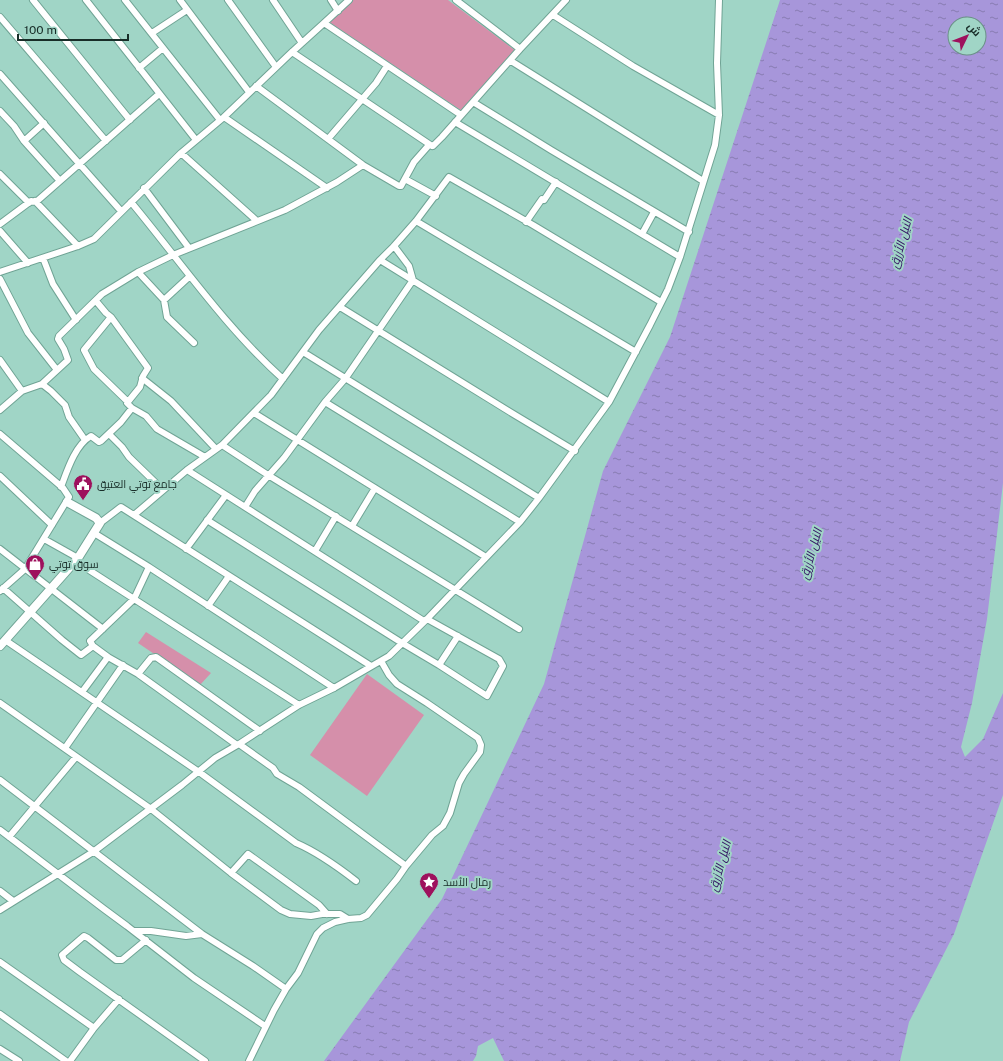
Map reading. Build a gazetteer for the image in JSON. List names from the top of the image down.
{
  "water": ["النيل الأزرق"],
  "places": {
    "public building": ["جامع توتي العتيق"],
    "shop": ["سوق توتي"],
    "place": ["رمال الأسد"]
  },
  "scale_bar": "100 m",
  "north": "top right"
}
